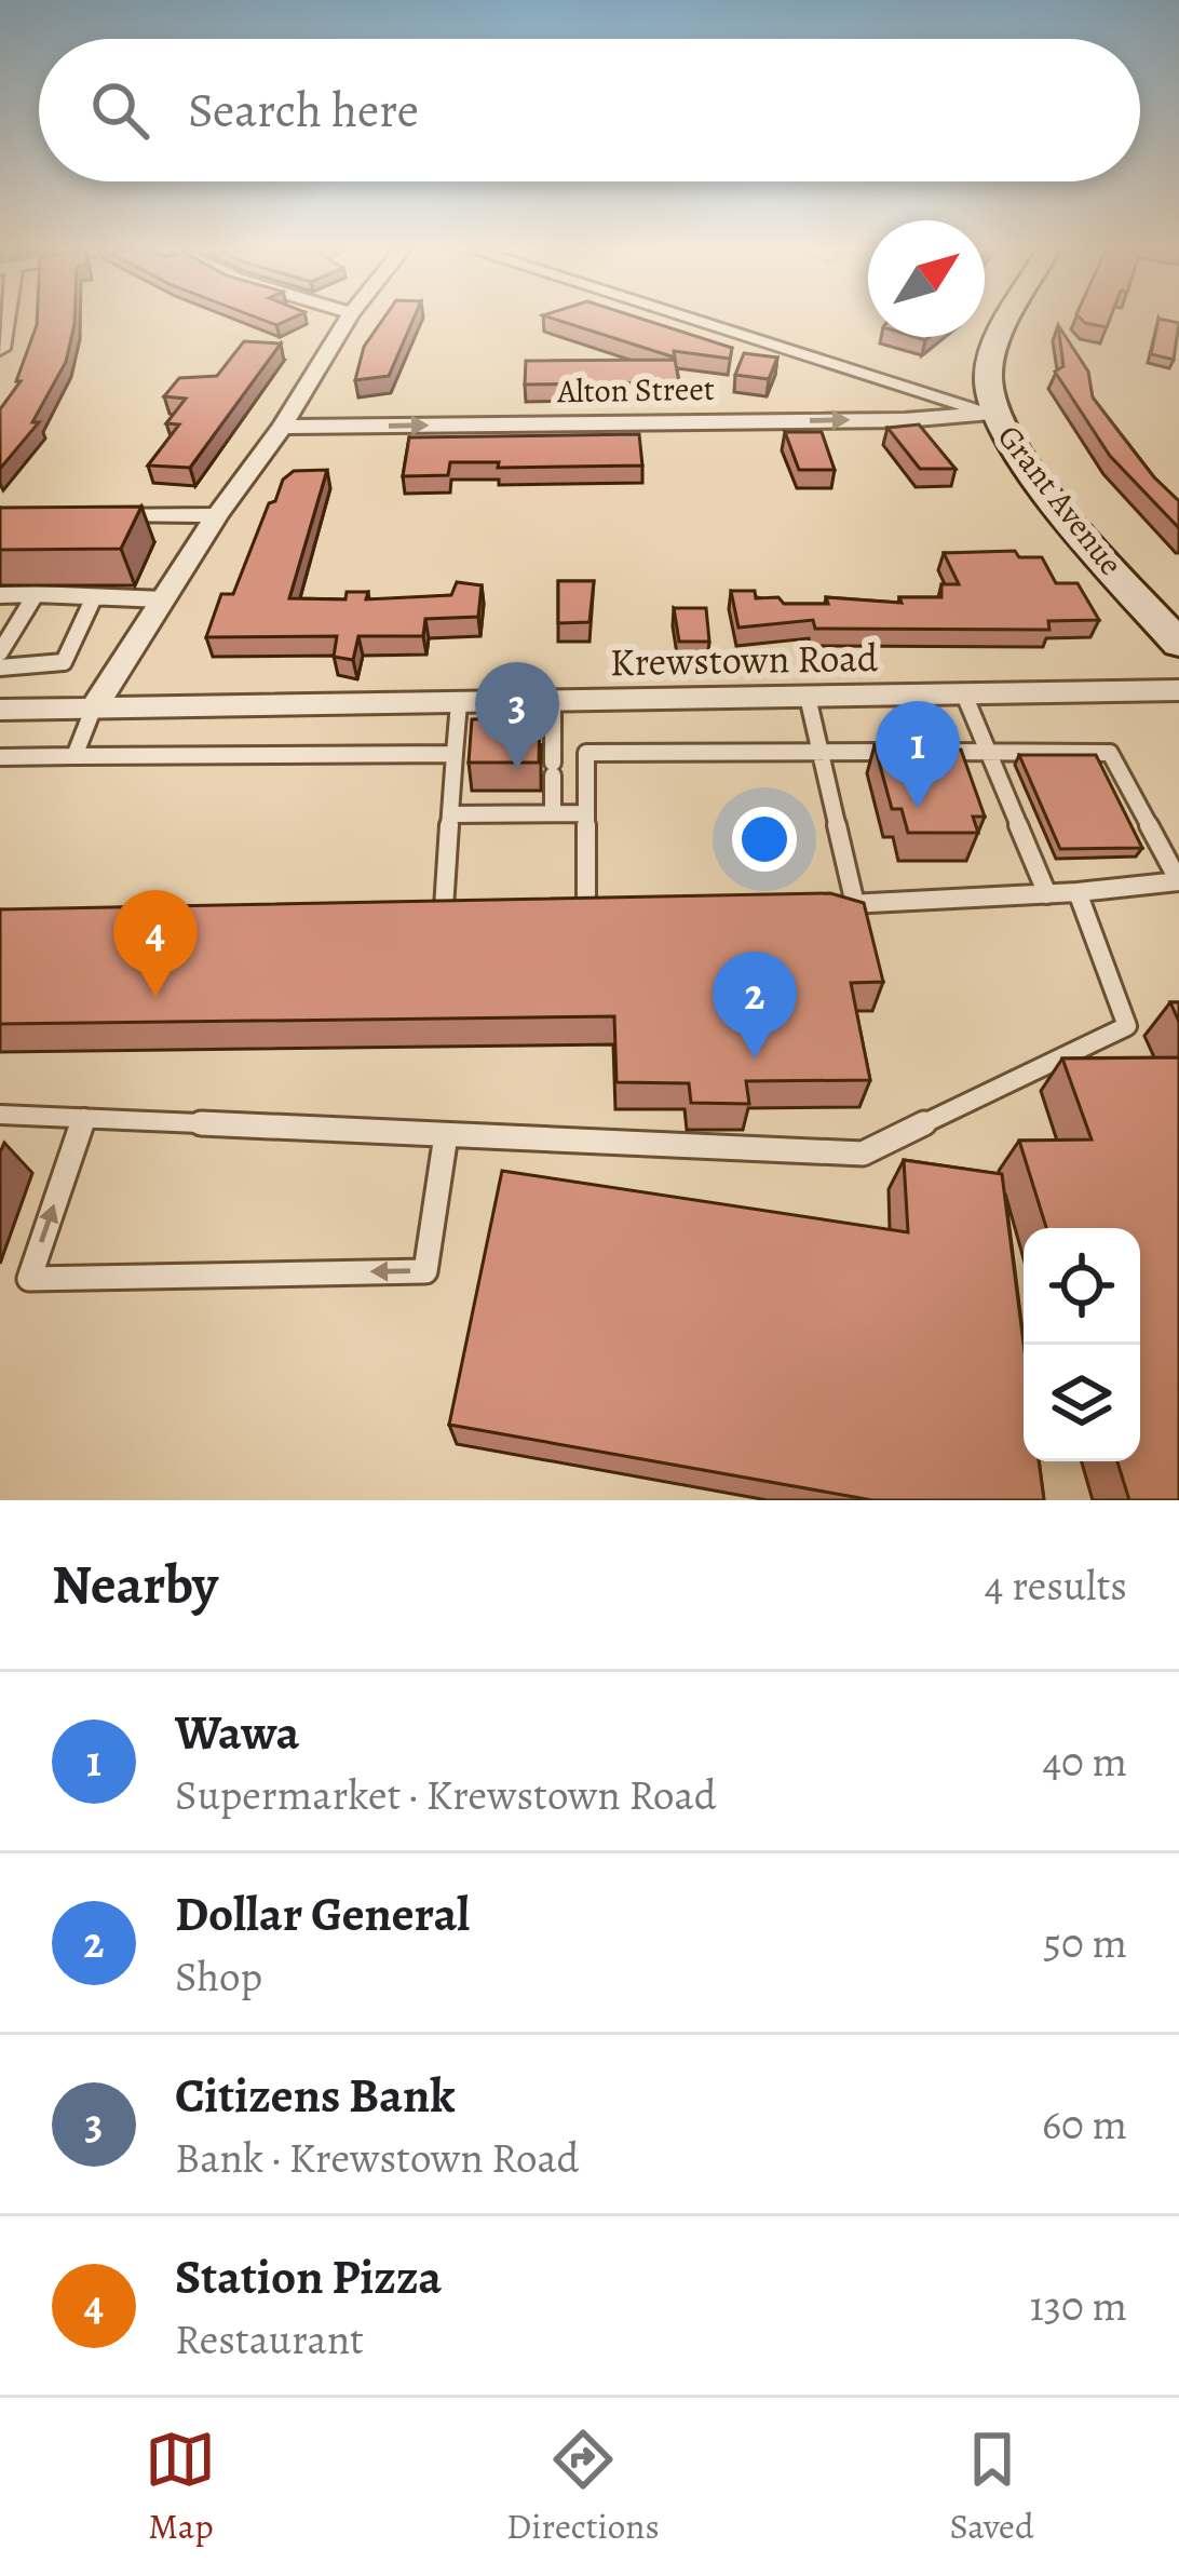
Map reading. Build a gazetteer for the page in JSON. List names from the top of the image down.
{
  "streets": {
    "main road": ["Grant Avenue"],
    "street": ["Alton Street", "Krewstown Road"]
  },
  "crossings": [
    ["Alton Street", "Grant Avenue"]
  ],
  "one_way": ["Alton Street"],
  "north": "top right",
  "page": {
    "search": "Search here",
    "pins": [
      "3",
      "1",
      "4",
      "2"
    ],
    "heading": ["Nearby", "4 results"],
    "list": [
      {
        "mark": "1",
        "name": "Wawa",
        "note": "Supermarket · Krewstown Road",
        "value": "40 m"
      },
      {
        "mark": "2",
        "name": "Dollar General",
        "note": "Shop",
        "value": "50 m"
      },
      {
        "mark": "3",
        "name": "Citizens Bank",
        "note": "Bank · Krewstown Road",
        "value": "60 m"
      },
      {
        "mark": "4",
        "name": "Station Pizza",
        "note": "Restaurant",
        "value": "130 m"
      }
    ],
    "nav": ["Map", "Directions", "Saved"]
  }
}
